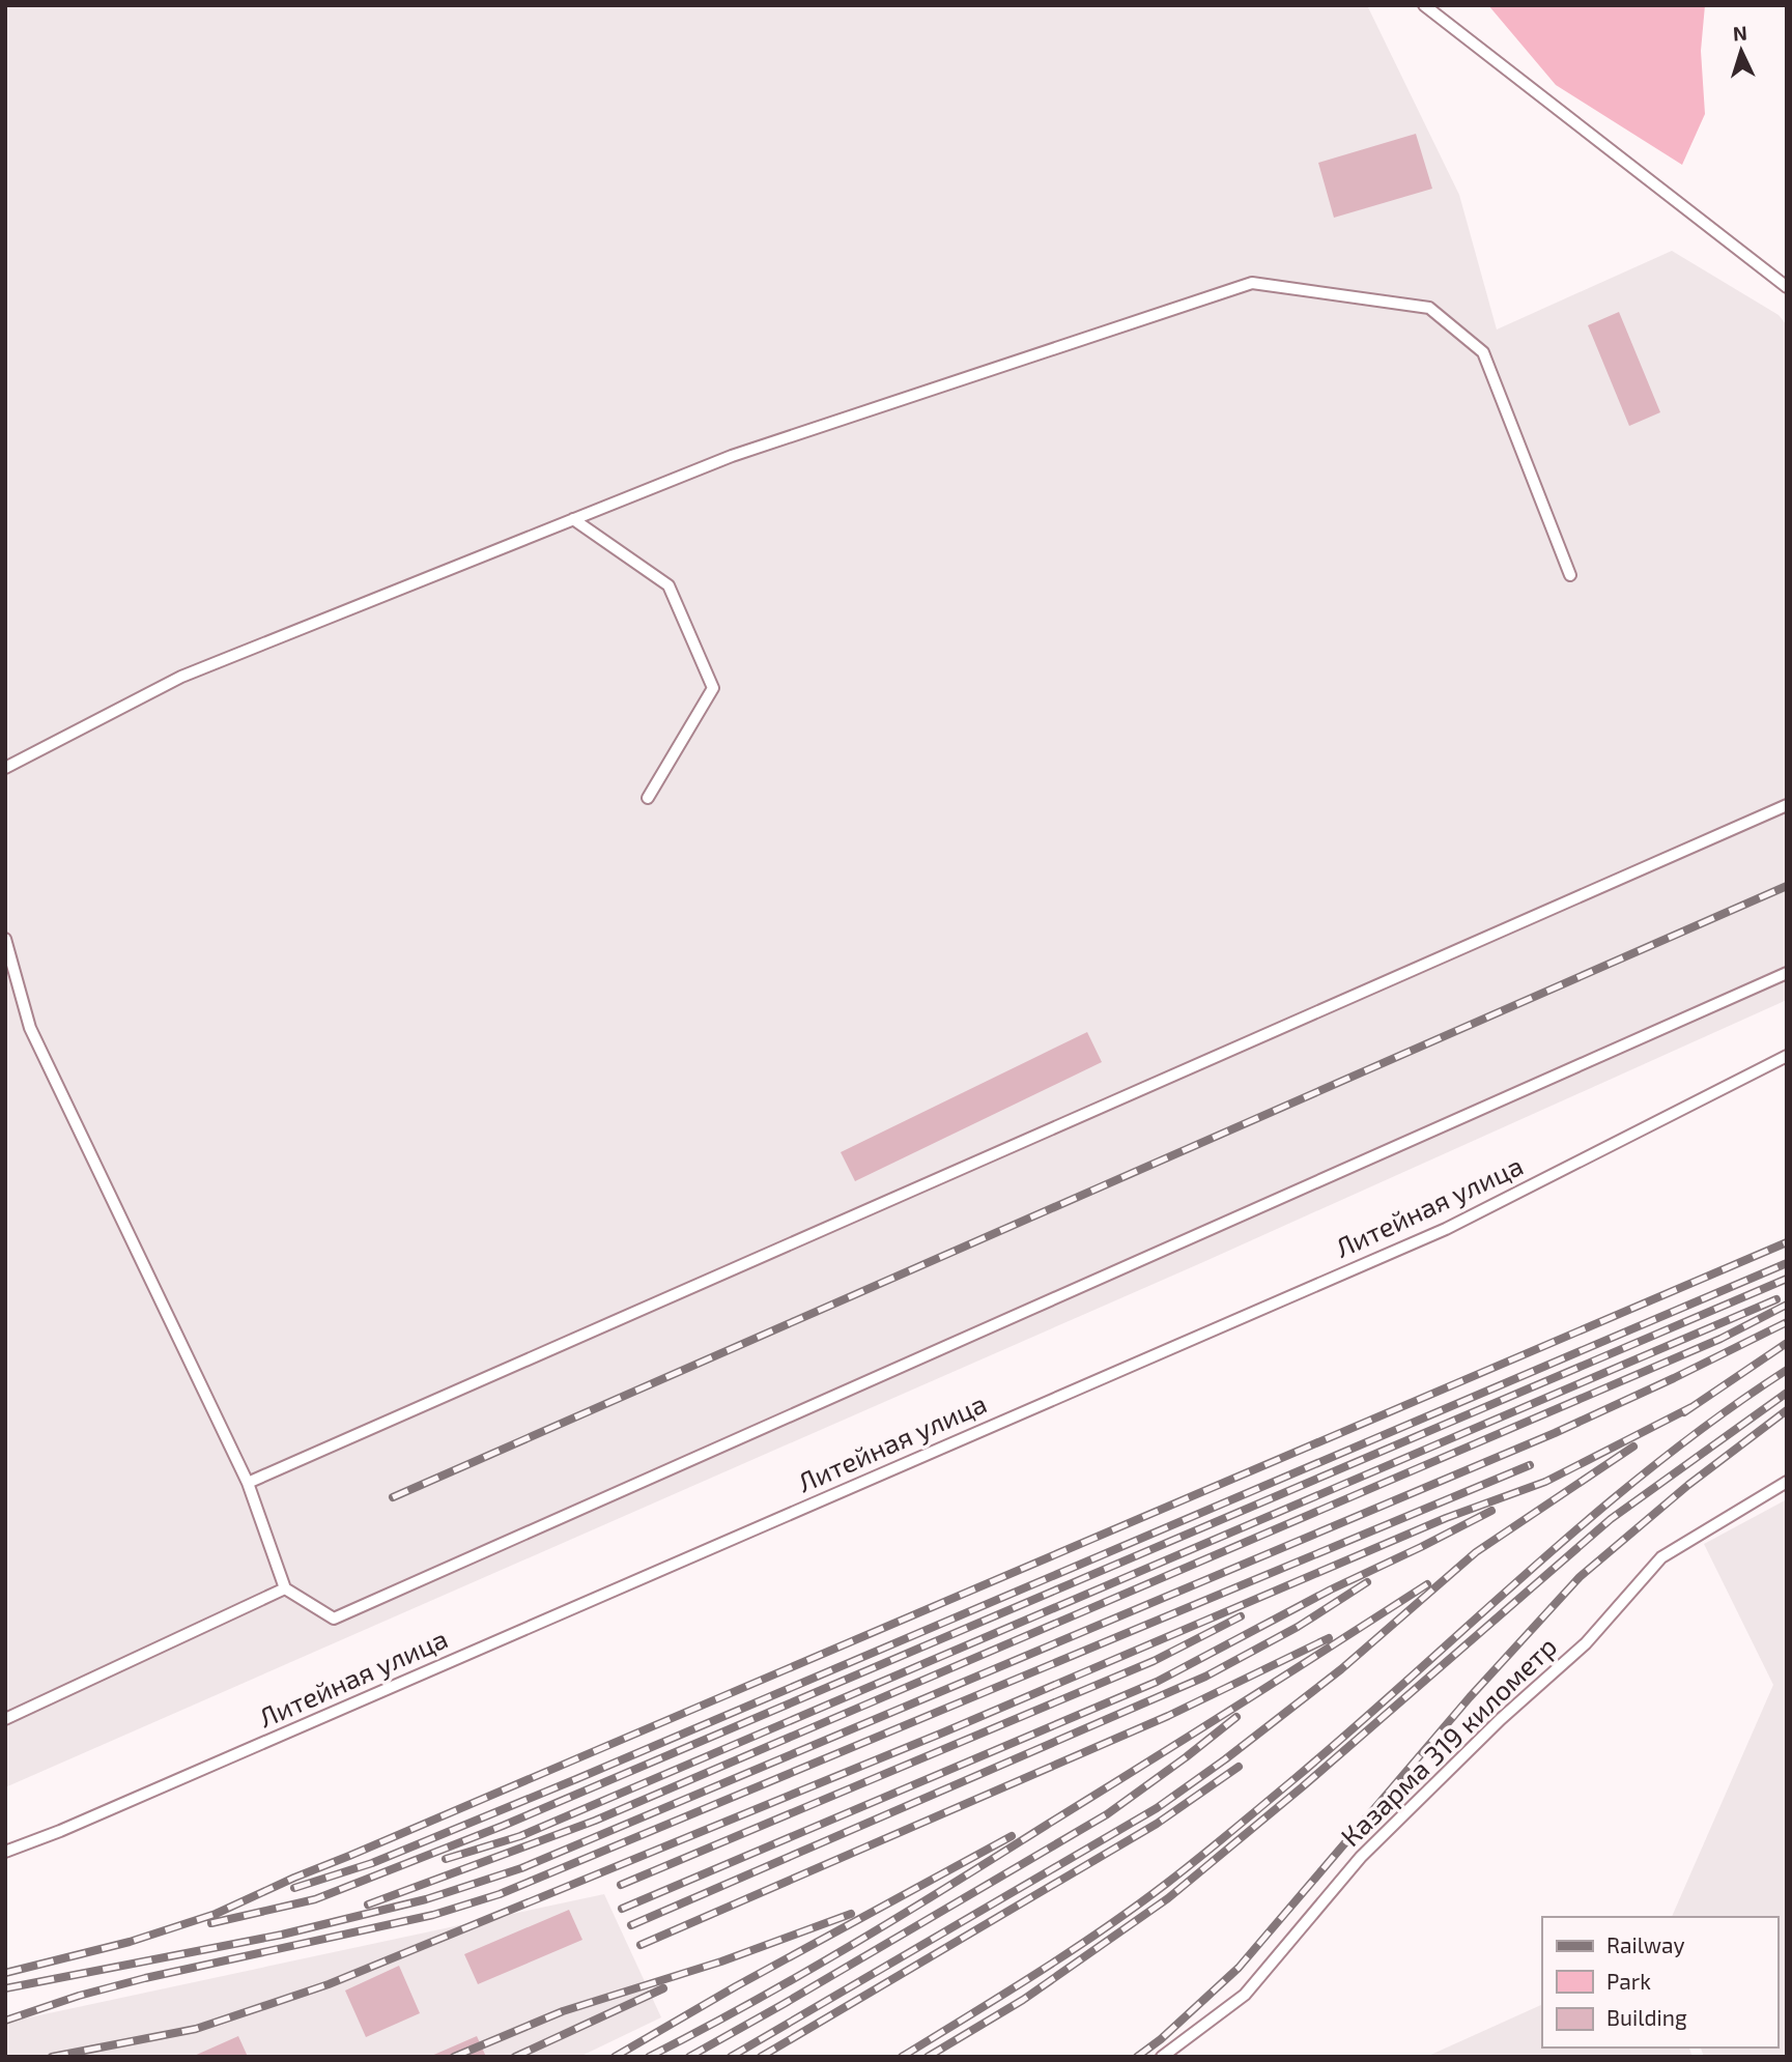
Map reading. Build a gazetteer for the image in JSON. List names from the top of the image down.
{
  "streets": {
    "lane": ["Литейная улица", "Казарма 319 километр"]
  },
  "legend": ["Railway", "Park", "Building"],
  "north": "top"
}
